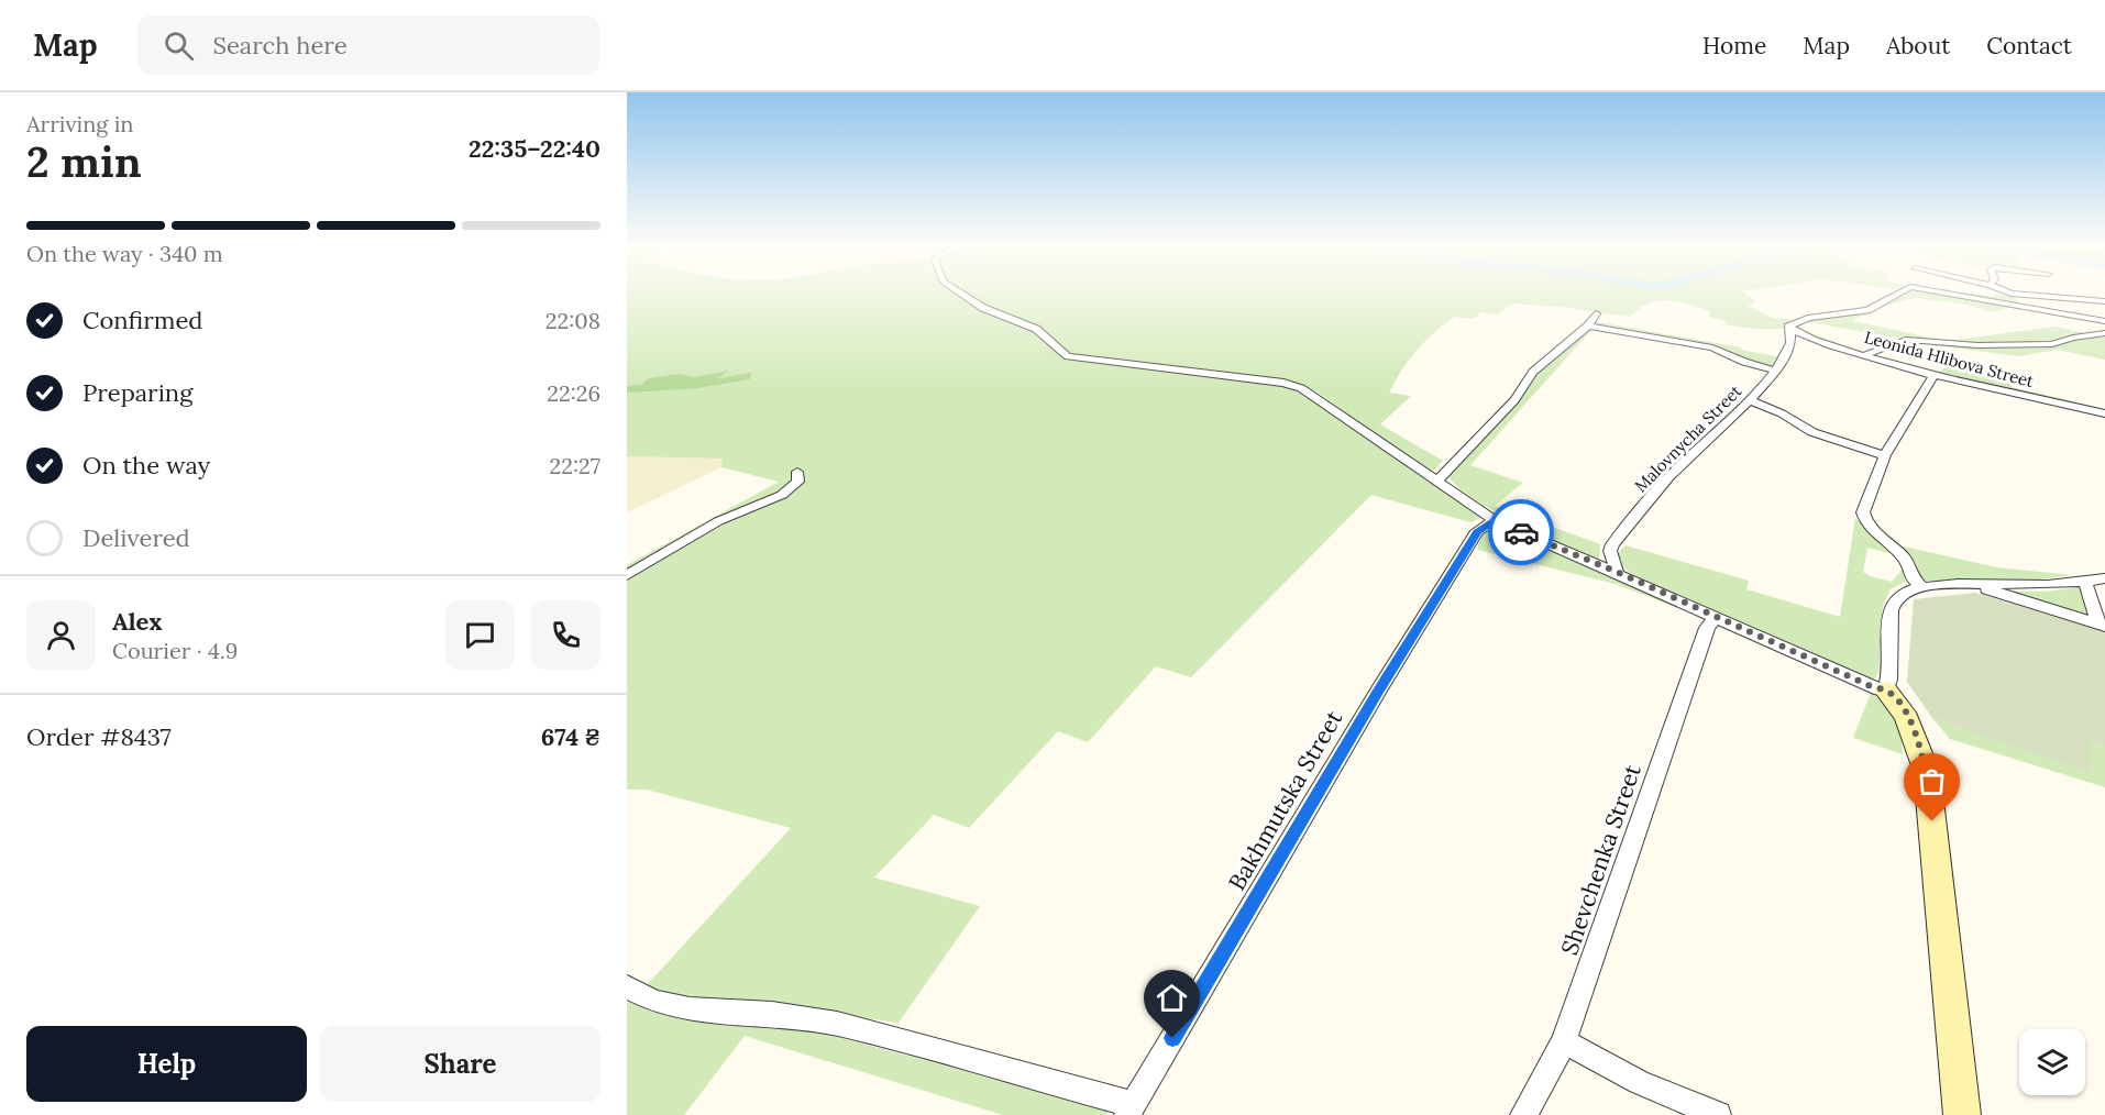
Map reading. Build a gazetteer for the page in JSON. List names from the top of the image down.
{
  "streets": {
    "street": [
      "Leonida Hlibova Street",
      "Malovnycha Street",
      "Bakhmutska Street",
      "Shevchenka Street"
    ]
  },
  "crossings": [
    ["Leonida Hlibova Street", "Malovnycha Street"]
  ],
  "page": {
    "header": "Map",
    "search": "Search here",
    "nav": [
      "Home",
      "Map",
      "About",
      "Contact"
    ],
    "heading": ["2 min", "Arriving in", "22:35–22:40"],
    "panel": [
      "Alex",
      "Courier · 4.9",
      "Order #8437",
      "674 ₴"
    ],
    "bar": "On the way · 340 m",
    "list": [
      ["Confirmed", "22:08"],
      ["Preparing", "22:26"],
      ["On the way", "22:27"],
      "Delivered"
    ],
    "buttons": ["Help", "Share"]
  }
}
